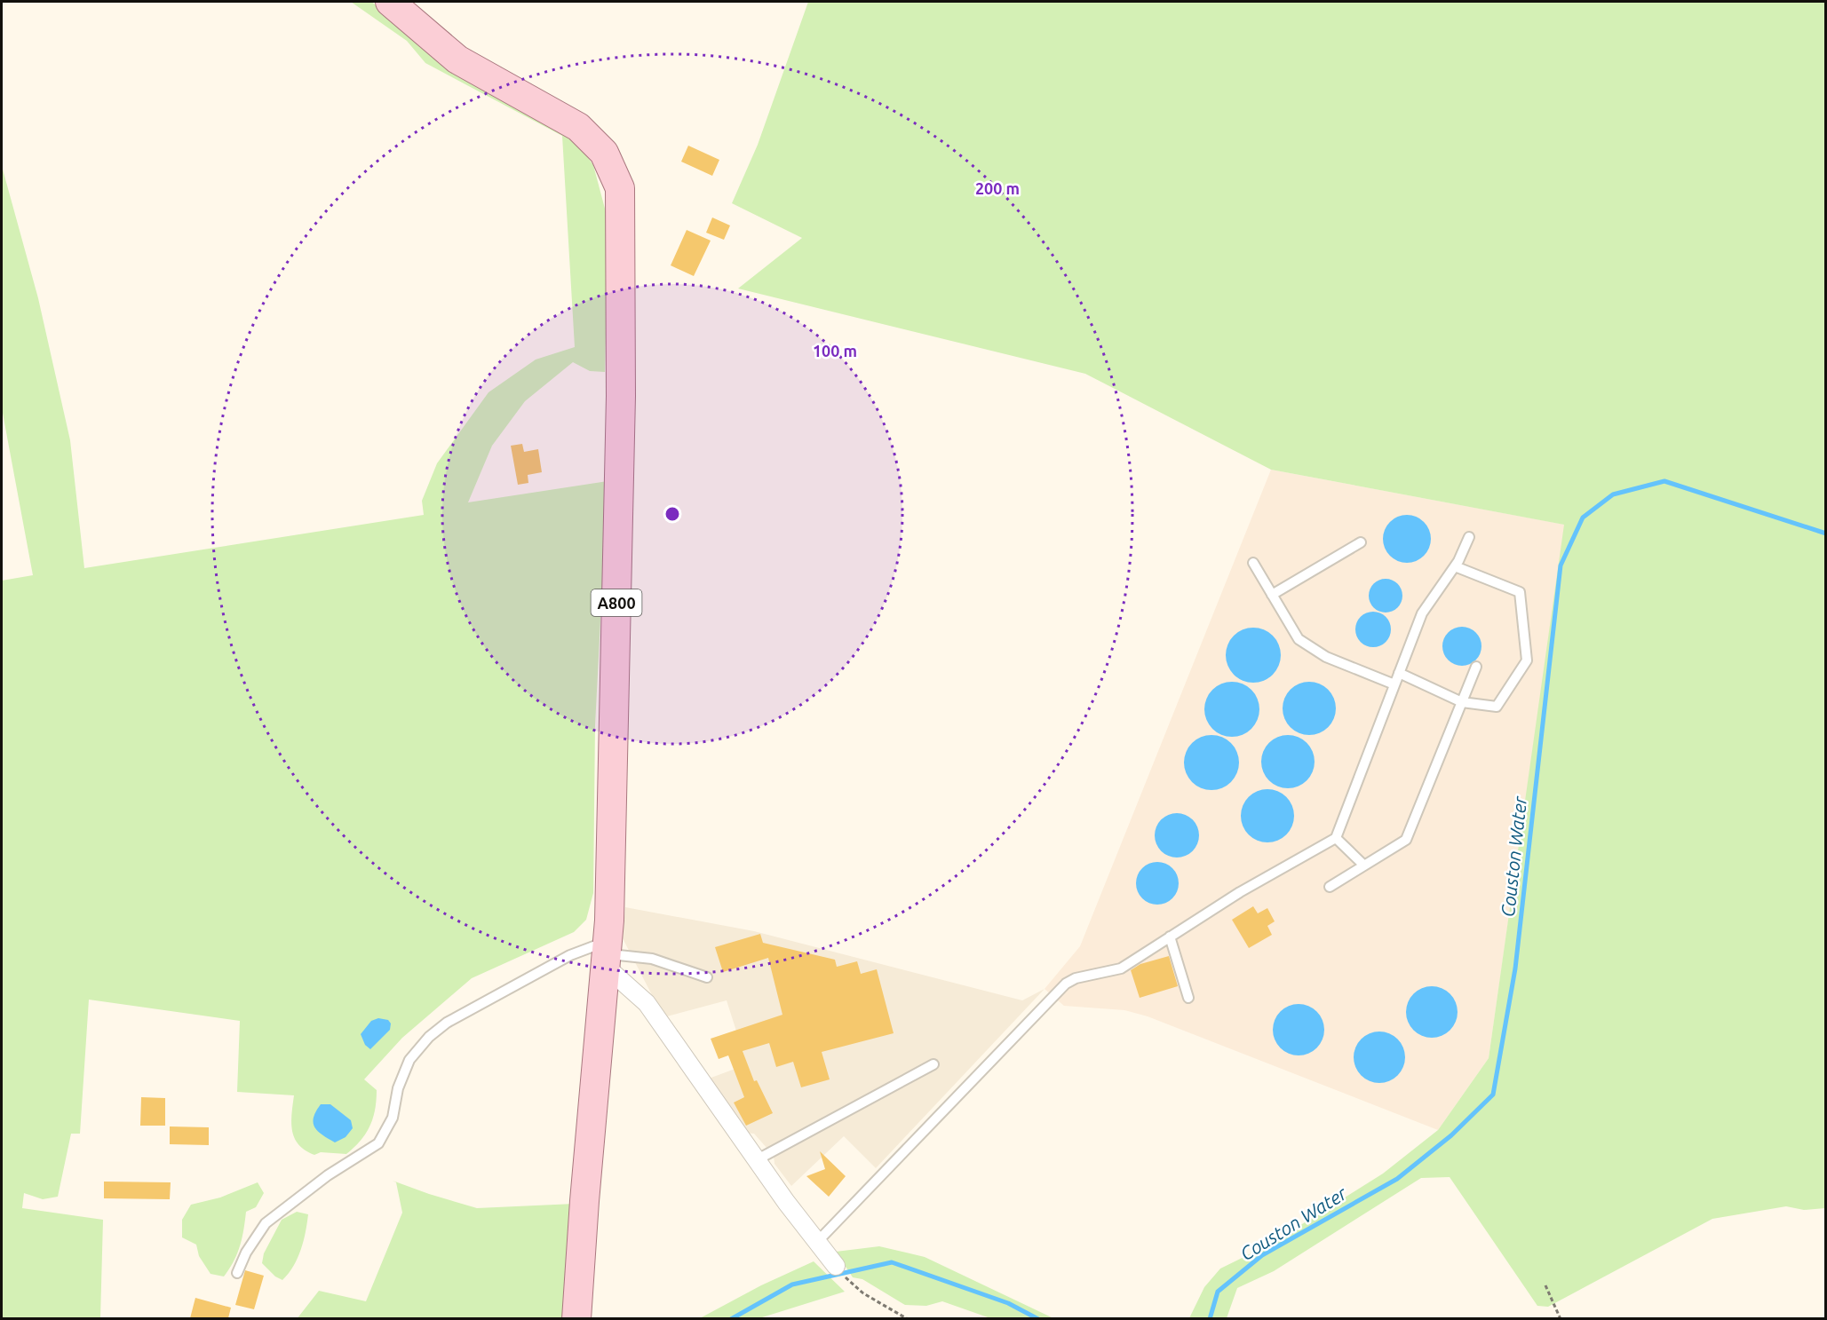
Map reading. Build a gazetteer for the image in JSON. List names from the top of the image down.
{
  "streets": {
    "main road": ["A800"]
  },
  "water": ["Couston Water"],
  "rings": ["200 m", "100 m"]
}
